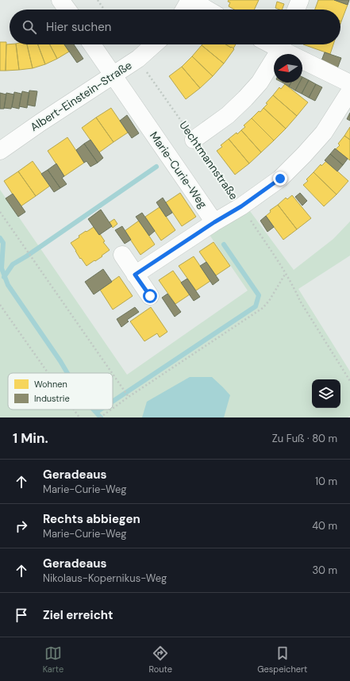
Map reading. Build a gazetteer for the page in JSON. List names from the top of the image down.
{
  "streets": {
    "street": ["Albert-Einstein-Straße", "Marie-Curie-Weg"],
    "path": ["Uechtmannstraße"]
  },
  "crossings": [
    ["Albert-Einstein-Straße", "Uechtmannstraße"],
    ["Albert-Einstein-Straße", "Marie-Curie-Weg"]
  ],
  "legend": ["Wohnen", "Industrie"],
  "north": "left",
  "page": {
    "search": "Hier suchen",
    "heading": ["1 Min.", "Zu Fuß · 80 m"],
    "list": [
      ["Geradeaus", "Marie-Curie-Weg", "10 m"],
      ["Rechts abbiegen", "Marie-Curie-Weg", "40 m"],
      ["Geradeaus", "Nikolaus-Kopernikus-Weg", "30 m"],
      "Ziel erreicht"
    ],
    "nav": ["Karte", "Route", "Gespeichert"]
  }
}
